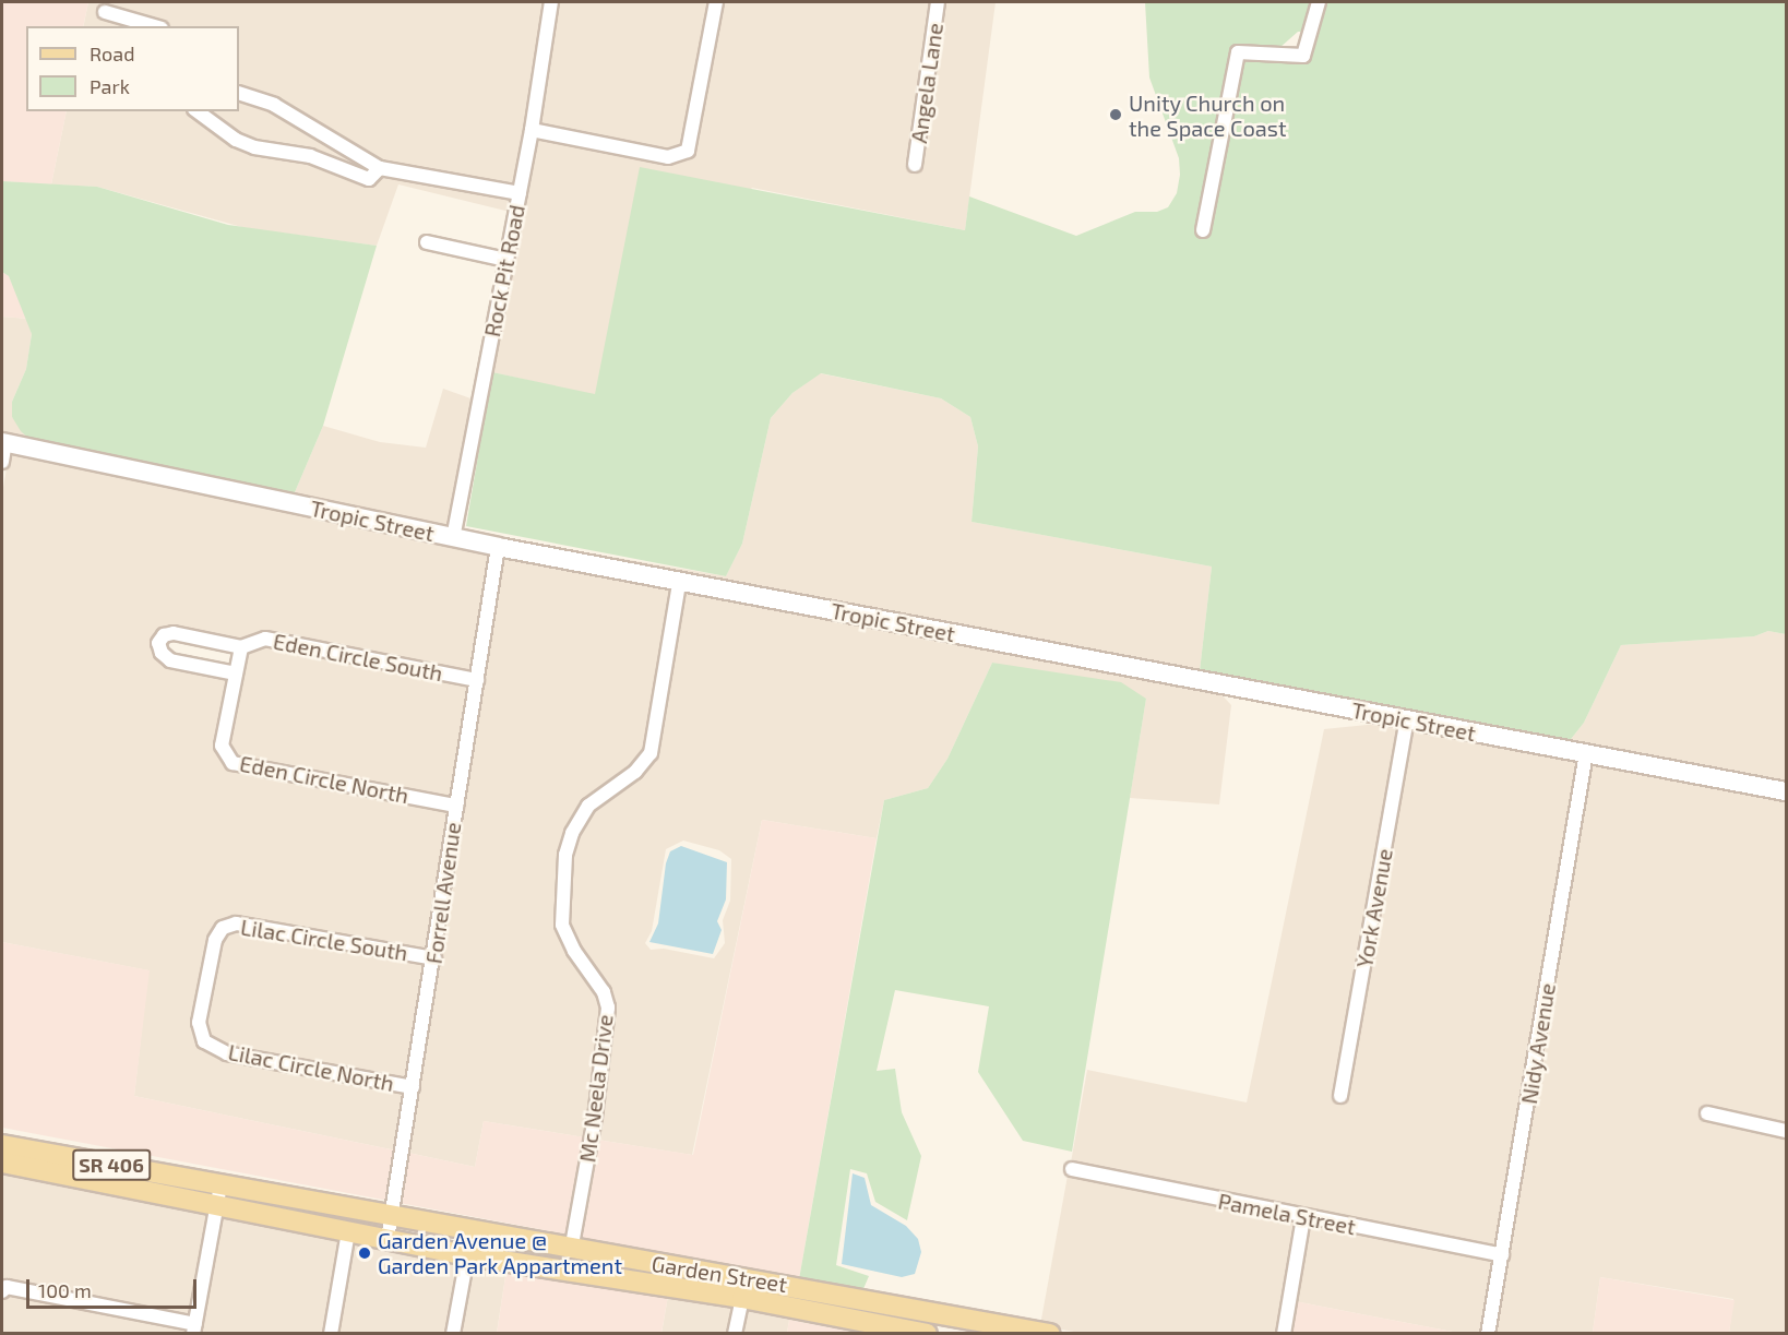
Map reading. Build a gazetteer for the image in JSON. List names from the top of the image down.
{
  "streets": {
    "main road": ["SR 406", "Garden Street"],
    "street": [
      "Angela Lane",
      "Rock Pit Road",
      "Tropic Street",
      "Eden Circle South",
      "Eden Circle North",
      "Forrell Avenue",
      "York Avenue",
      "Lilac Circle South",
      "Nidy Avenue",
      "Lilac Circle North",
      "Mc Neela Drive",
      "Pamela Street"
    ]
  },
  "crossings": [
    ["Rock Pit Road", "Tropic Street"],
    ["Tropic Street", "Forrell Avenue"],
    ["Tropic Street", "York Avenue"],
    ["Tropic Street", "Nidy Avenue"],
    ["Tropic Street", "Mc Neela Drive"],
    ["Eden Circle South", "Eden Circle North"],
    ["Eden Circle South", "Forrell Avenue"],
    ["Eden Circle North", "Forrell Avenue"],
    ["Forrell Avenue", "Lilac Circle South"],
    ["Forrell Avenue", "Lilac Circle North"],
    ["Forrell Avenue", "Garden Street"],
    ["Lilac Circle South", "Lilac Circle North"],
    ["Nidy Avenue", "Pamela Street"],
    ["Mc Neela Drive", "Garden Street"]
  ],
  "places": ["Unity Church on the Space Coast", "Garden Avenue @ Garden Park Appartment"],
  "legend": ["Road", "Park"],
  "scale_bar": "100 m"
}
